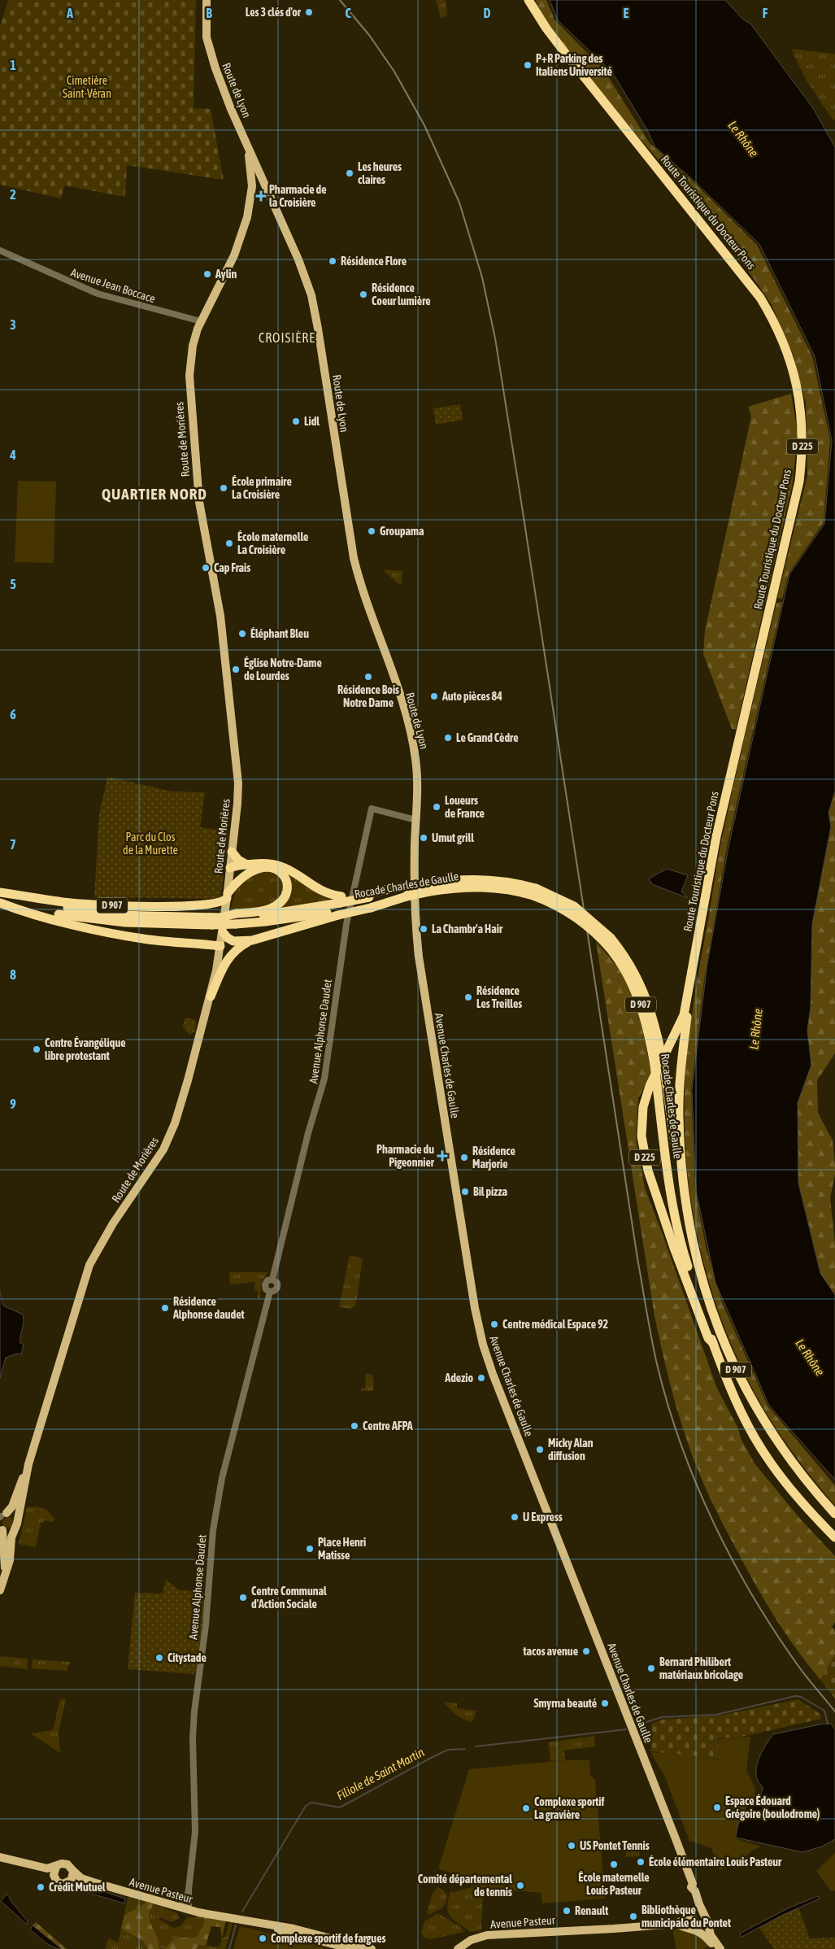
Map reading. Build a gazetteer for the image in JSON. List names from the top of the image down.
{
  "streets": {
    "highway": [
      "Route Touristique du Docteur Pons",
      "D 225",
      "Rocade Charles de Gaulle",
      "D 907"
    ],
    "main road": [
      "Route de Lyon",
      "Route de Morières",
      "Avenue Charles de Gaulle",
      "Avenue Pasteur"
    ],
    "street": ["Avenue Jean Boccace", "Avenue Alphonse Daudet"]
  },
  "crossings": [
    ["Route de Lyon", "Route de Morières"],
    ["Route de Lyon", "Avenue Alphonse Daudet"],
    ["Route de Lyon", "Avenue Charles de Gaulle"],
    ["Route Touristique du Docteur Pons", "D 225"],
    ["Avenue Jean Boccace", "Route de Morières"],
    ["Route de Morières", "D 907"],
    ["D 225", "Rocade Charles de Gaulle"],
    ["D 225", "D 907"],
    ["Rocade Charles de Gaulle", "D 907"],
    ["Avenue Alphonse Daudet", "Avenue Charles de Gaulle"],
    ["Avenue Alphonse Daudet", "Avenue Pasteur"],
    ["Avenue Charles de Gaulle", "Avenue Pasteur"]
  ],
  "districts": ["CROISIÈRE", "QUARTIER NORD"],
  "water": ["Le Rhône", "Filiole de Saint Martin"],
  "parks": ["Cimetière Saint-Véran", "Parc du Clos de la Murette"],
  "places": {
    "other": [
      "Les 3 clés d'or",
      "P+R Parking des Italiens Université",
      "Les heures claires",
      "Résidence Flore",
      "Aylin",
      "Résidence Coeur lumière",
      "Lidl",
      "École primaire La Croisière",
      "Groupama",
      "École maternelle La Croisière",
      "Cap Frais",
      "Éléphant Bleu",
      "Église Notre-Dame de Lourdes",
      "Résidence Bois Notre Dame",
      "Auto pièces 84",
      "Le Grand Cèdre",
      "Loueurs de France",
      "Umut grill",
      "La Chambr'a Hair",
      "Résidence Les Treilles",
      "Centre Évangélique libre protestant",
      "Résidence Marjorie",
      "Bil pizza",
      "Résidence Alphonse daudet",
      "Centre médical Espace 92",
      "Adezio",
      "Centre AFPA",
      "Micky Alan diffusion",
      "U Express",
      "Place Henri Matisse",
      "Centre Communal d'Action Sociale",
      "tacos avenue",
      "Citystade",
      "Bernard Philibert matériaux bricolage",
      "Smyrna beauté",
      "Espace Édouard Grégoire (boulodrome)",
      "Complexe sportif La gravière",
      "US Pontet Tennis",
      "École élémentaire Louis Pasteur",
      "École maternelle Louis Pasteur",
      "Comité départemental de tennis",
      "Crédit Mutuel",
      "Renault",
      "Bibliothèque municipale du Pontet",
      "Complexe sportif de fargues"
    ],
    "health": ["Pharmacie de la Croisière", "Pharmacie du Pigeonnier"]
  },
  "grid": {
    "columns": [
      "A",
      "B",
      "C",
      "D",
      "E",
      "F"
    ],
    "rows": [
      "1",
      "2",
      "3",
      "4",
      "5",
      "6",
      "7",
      "8",
      "9"
    ]
  }
}
